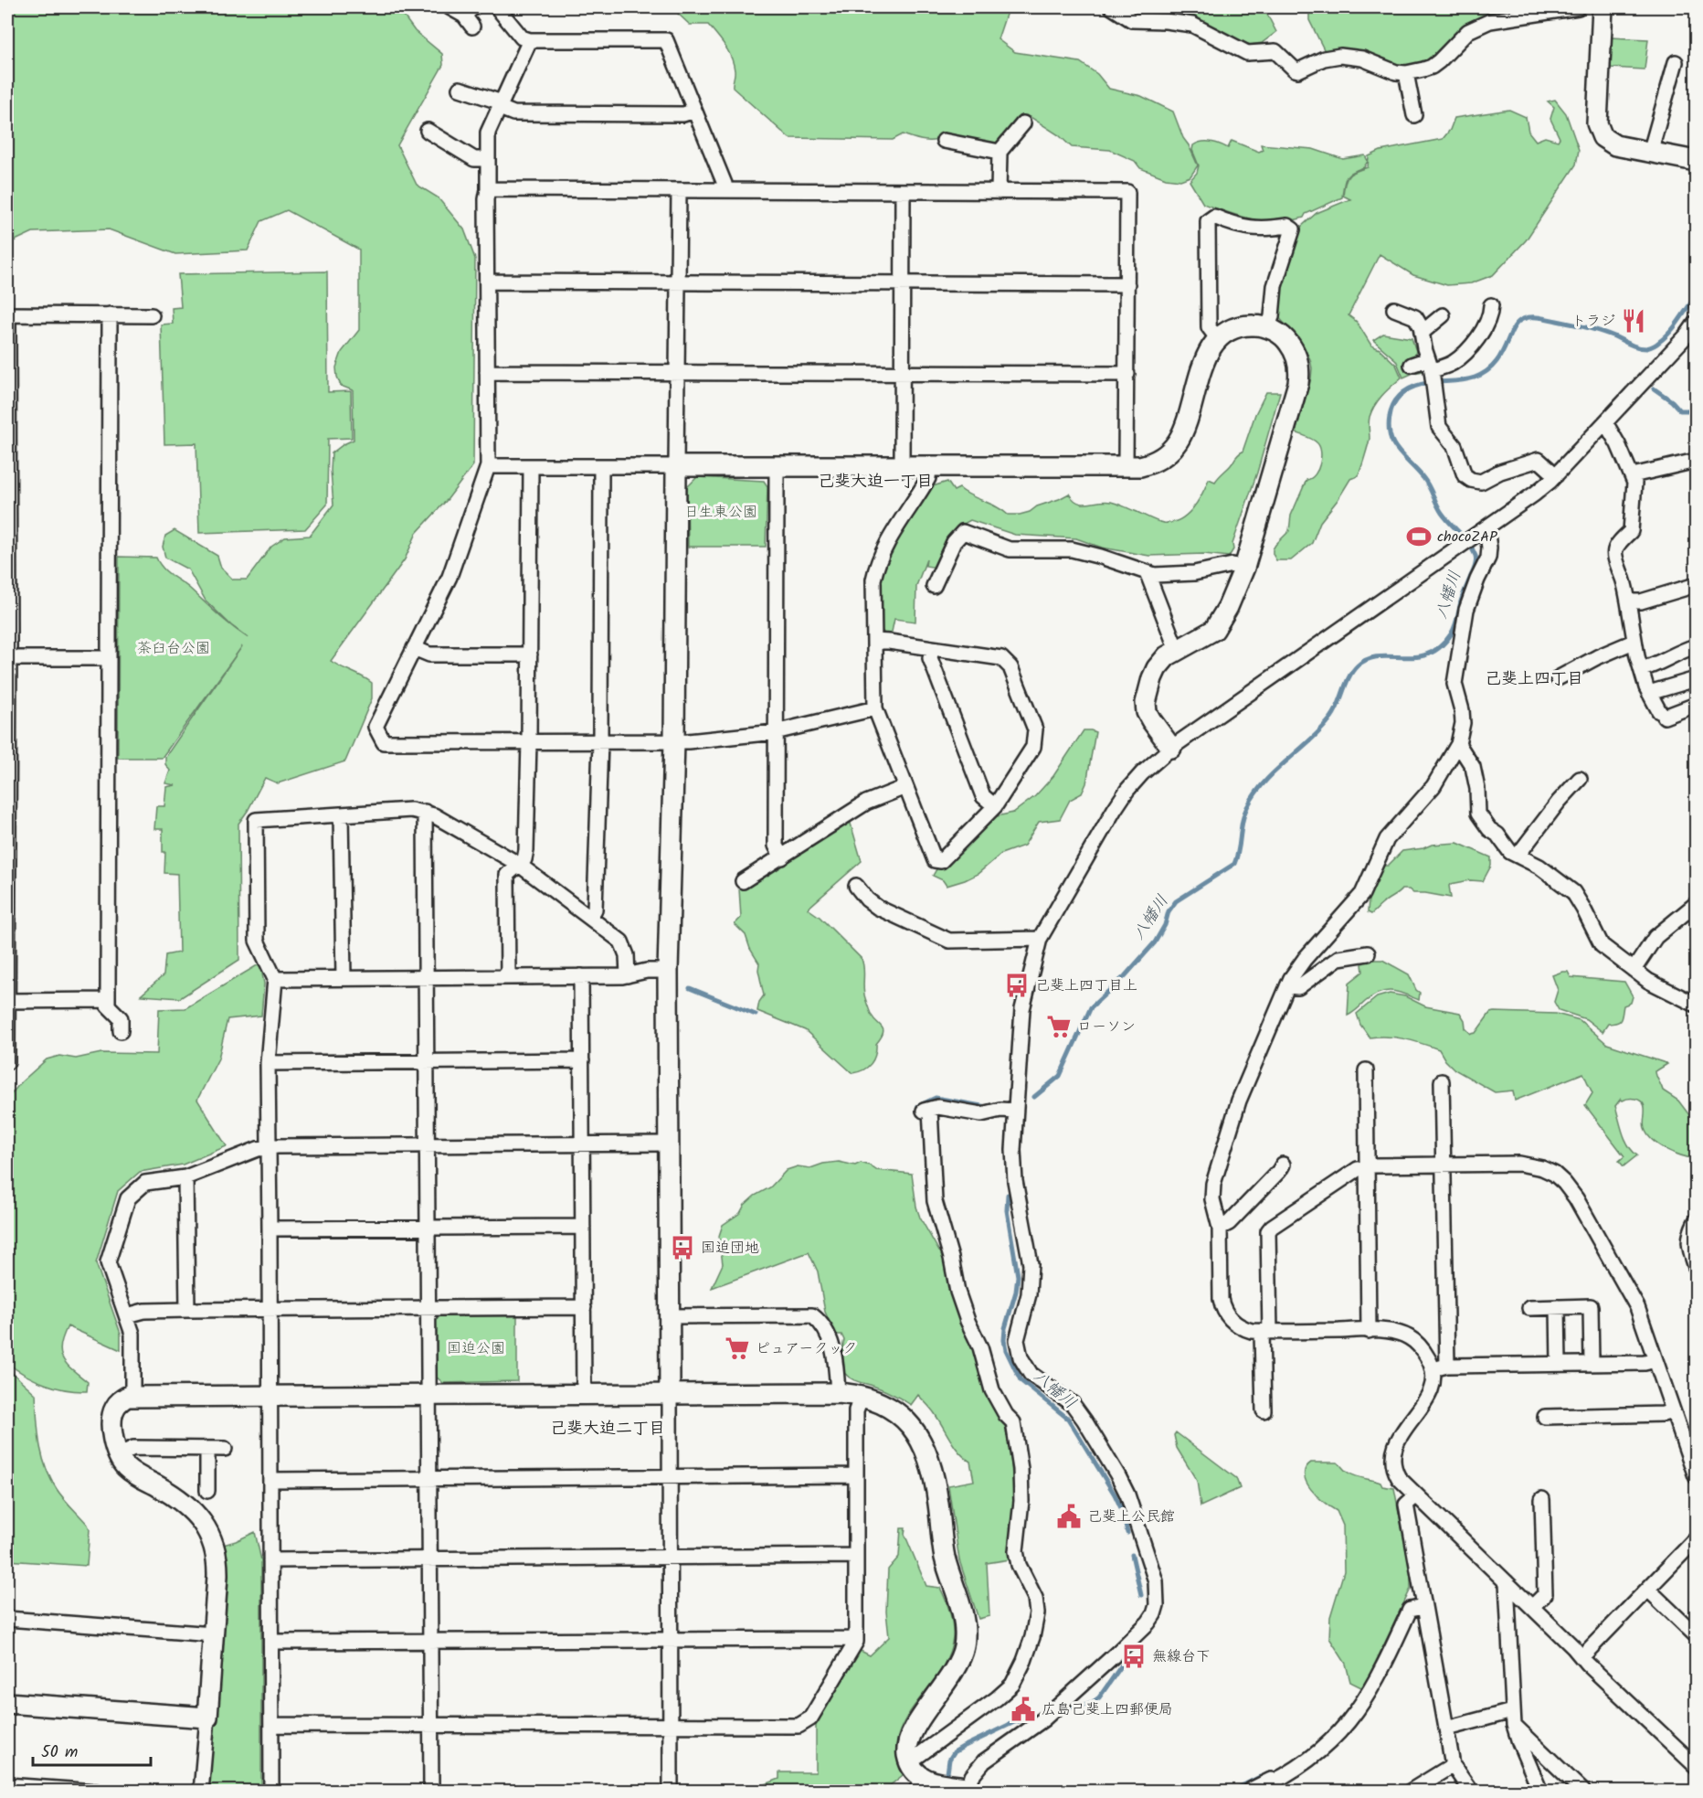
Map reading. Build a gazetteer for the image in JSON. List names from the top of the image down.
{
  "districts": ["己斐大迫一丁目", "己斐上四丁目", "己斐大迫二丁目"],
  "water": ["八幡川"],
  "parks": ["日生東公園", "茶臼台公園", "国迫公園"],
  "places": {
    "restaurant": ["トラジ"],
    "sports": ["chocoZAP"],
    "bus stop": ["己斐上四丁目上", "国迫団地", "無線台下"],
    "supermarket": ["ローソン", "ピュアークック"],
    "public building": ["己斐上公民館", "広島己斐上四郵便局"]
  },
  "scale_bar": "50 m"
}
